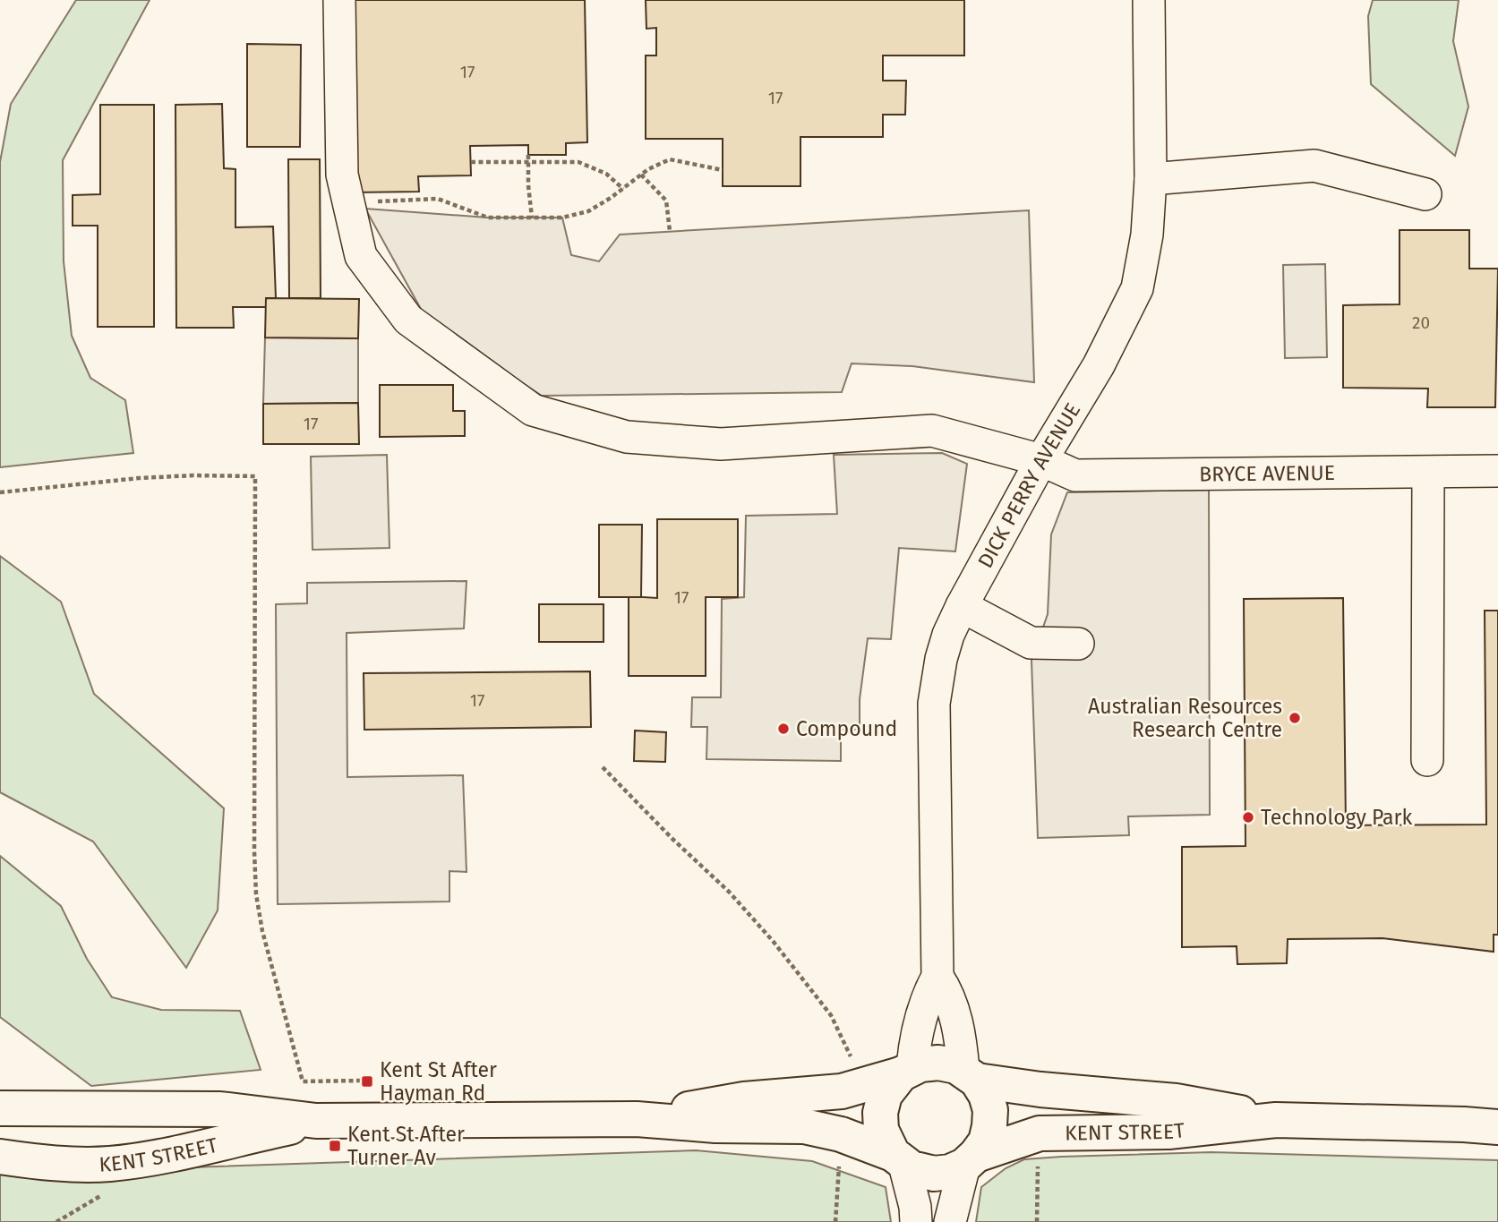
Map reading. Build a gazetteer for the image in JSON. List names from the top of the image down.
{
  "streets": {
    "main road": ["KENT STREET"],
    "street": ["BRYCE AVENUE", "DICK PERRY AVENUE"]
  },
  "crossings": [
    ["BRYCE AVENUE", "DICK PERRY AVENUE"],
    ["DICK PERRY AVENUE", "KENT STREET"]
  ],
  "places": {
    "other": ["Australian Resources Research Centre", "Compound", "Technology Park"],
    "transit": ["Kent St After Hayman Rd", "Kent St After Turner Av"]
  },
  "house_numbers": [
    "17",
    "17",
    "20",
    "17",
    "17",
    "17"
  ]
}
